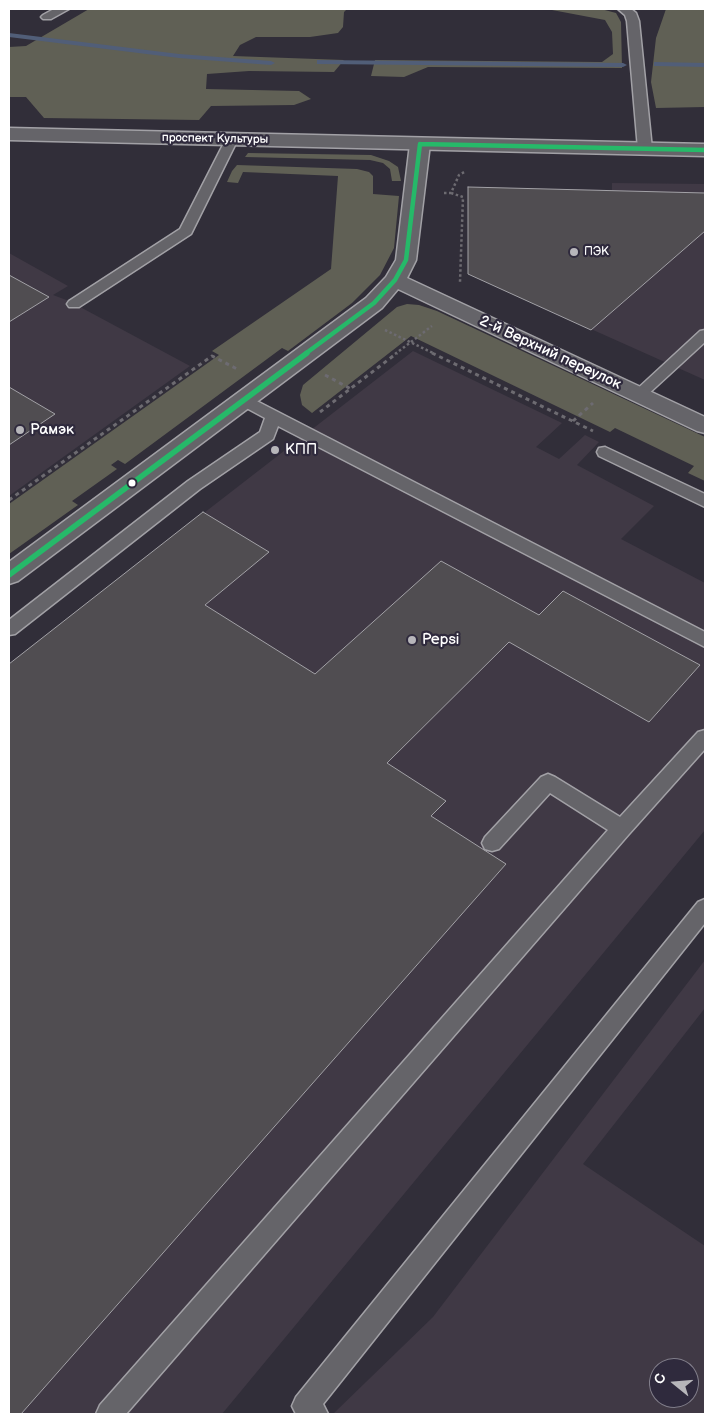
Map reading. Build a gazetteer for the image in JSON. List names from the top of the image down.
{
  "streets": {
    "street": ["проспект Культуры", "2-й Верхний переулок"]
  },
  "places": [
    "ПЭК",
    "Рамэк",
    "КПП",
    "Pepsi"
  ],
  "north": "left"
}
